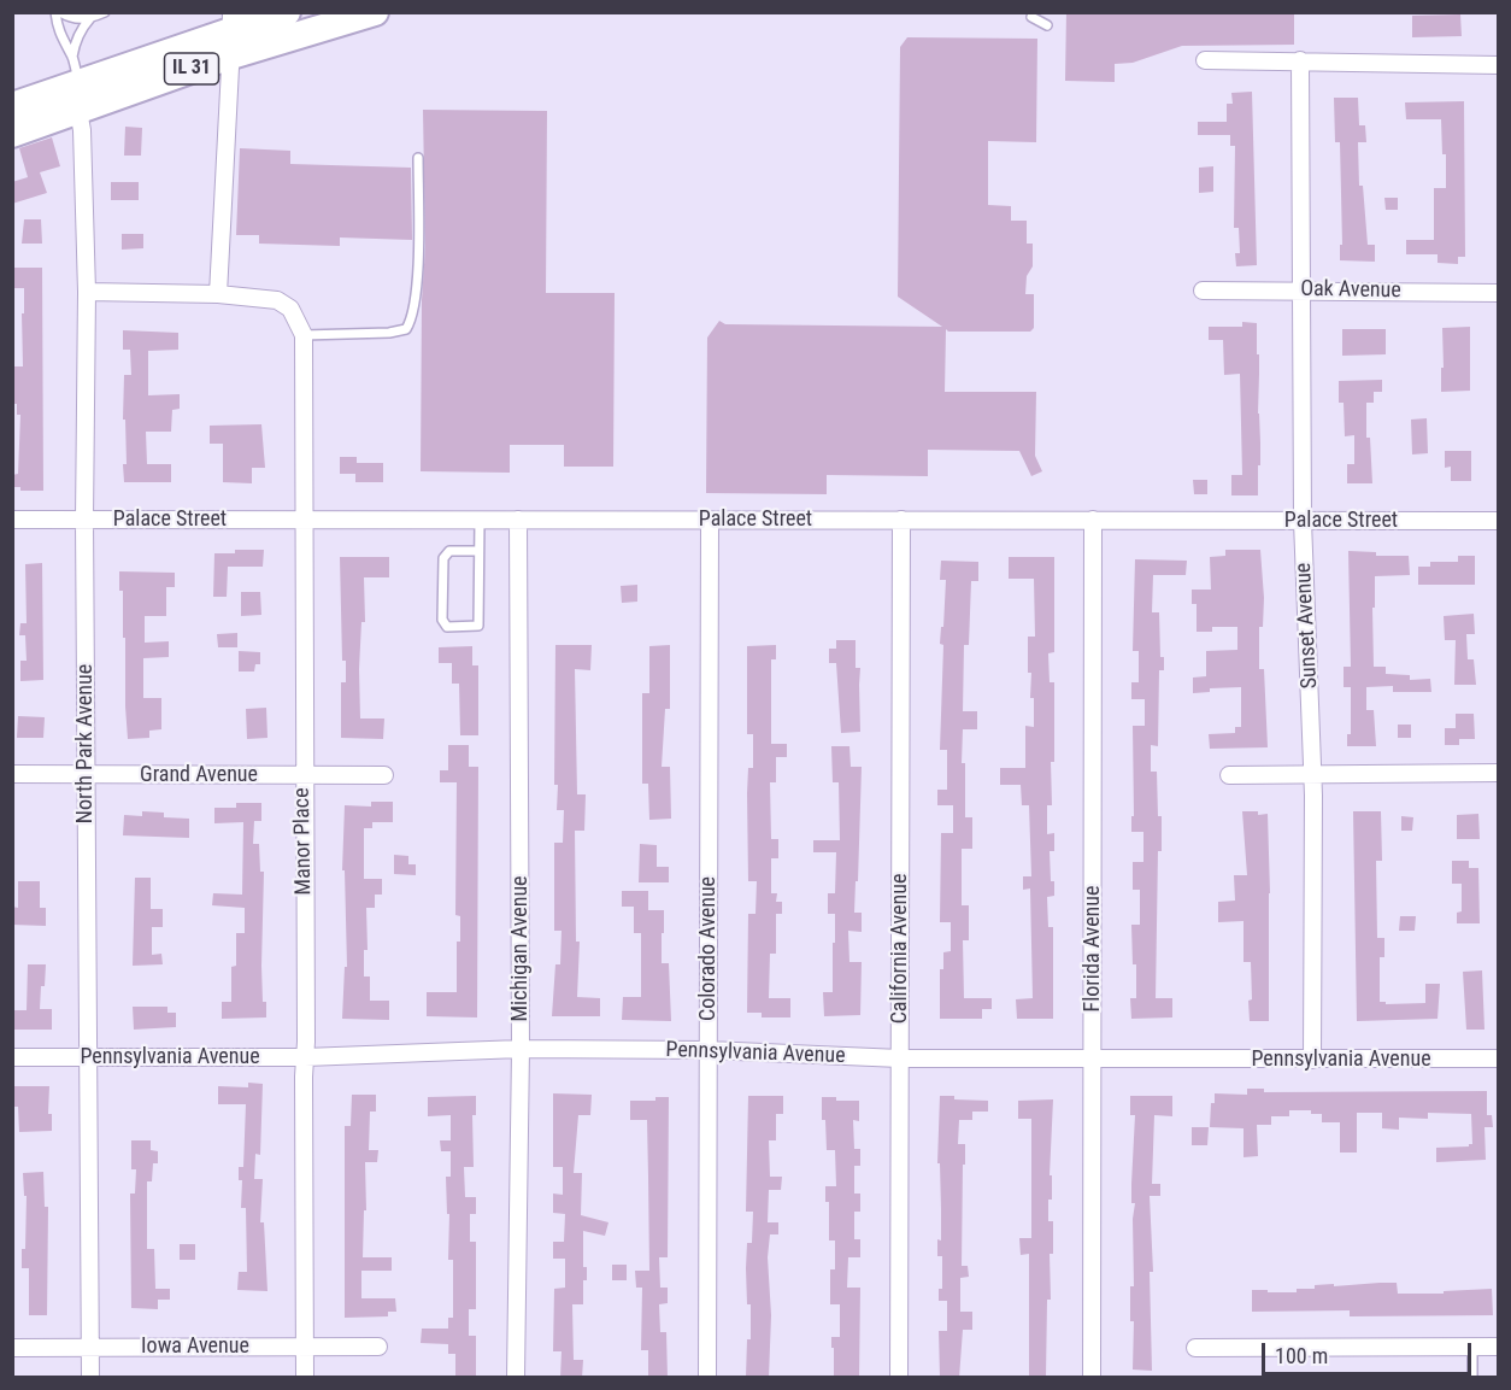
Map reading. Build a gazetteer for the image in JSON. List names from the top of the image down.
{
  "streets": {
    "main road": ["IL 31"],
    "street": [
      "Oak Avenue",
      "Palace Street",
      "Sunset Avenue",
      "North Park Avenue",
      "Grand Avenue",
      "Manor Place",
      "Michigan Avenue",
      "Colorado Avenue",
      "California Avenue",
      "Florida Avenue",
      "Pennsylvania Avenue",
      "Iowa Avenue"
    ]
  },
  "crossings": [
    ["IL 31", "North Park Avenue"],
    ["Oak Avenue", "Sunset Avenue"],
    ["Palace Street", "Sunset Avenue"],
    ["Palace Street", "North Park Avenue"],
    ["Palace Street", "Manor Place"],
    ["Palace Street", "Michigan Avenue"],
    ["Palace Street", "Colorado Avenue"],
    ["Palace Street", "California Avenue"],
    ["Palace Street", "Florida Avenue"],
    ["Sunset Avenue", "Pennsylvania Avenue"],
    ["North Park Avenue", "Grand Avenue"],
    ["North Park Avenue", "Pennsylvania Avenue"],
    ["North Park Avenue", "Iowa Avenue"],
    ["Grand Avenue", "Manor Place"],
    ["Manor Place", "Pennsylvania Avenue"],
    ["Manor Place", "Iowa Avenue"],
    ["Michigan Avenue", "Pennsylvania Avenue"],
    ["Colorado Avenue", "Pennsylvania Avenue"],
    ["California Avenue", "Pennsylvania Avenue"],
    ["Florida Avenue", "Pennsylvania Avenue"]
  ],
  "scale_bar": "100 m"
}
